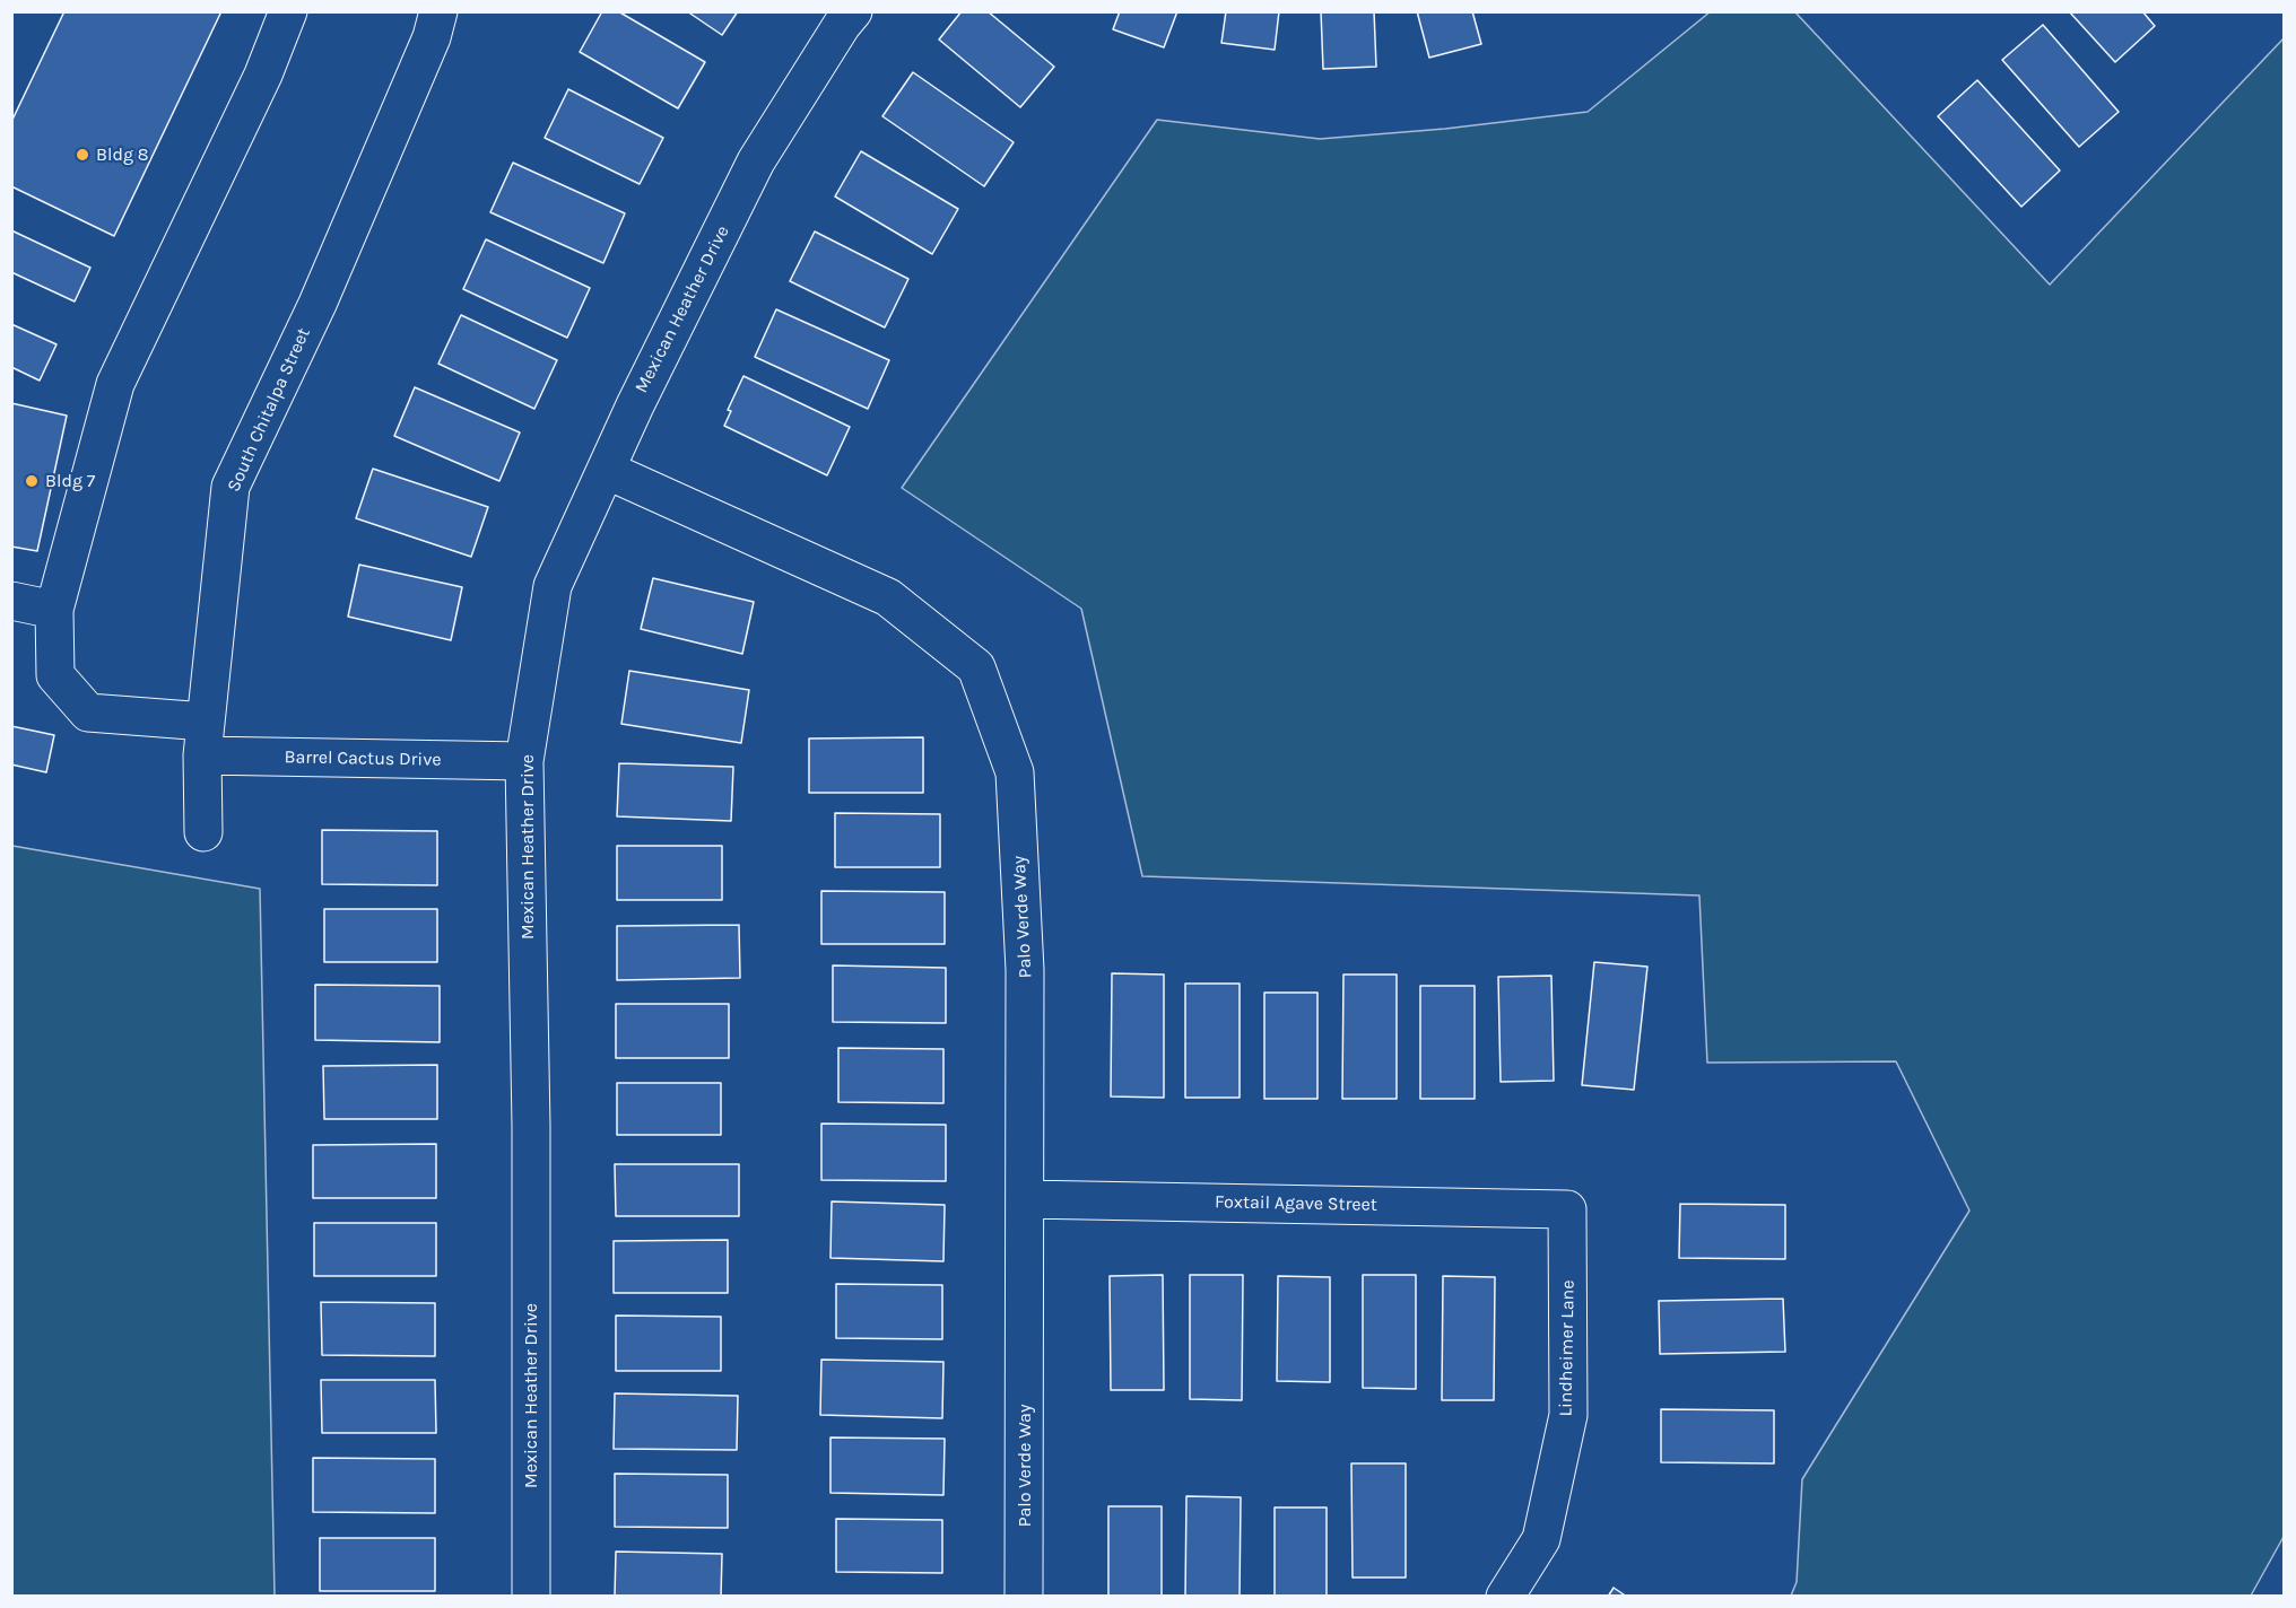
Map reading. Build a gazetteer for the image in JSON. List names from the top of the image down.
{
  "streets": {
    "street": [
      "Mexican Heather Drive",
      "South Chitalpa Street",
      "Barrel Cactus Drive",
      "Palo Verde Way",
      "Foxtail Agave Street",
      "Lindheimer Lane"
    ]
  },
  "crossings": [
    ["Mexican Heather Drive", "Barrel Cactus Drive"],
    ["Mexican Heather Drive", "Palo Verde Way"],
    ["South Chitalpa Street", "Barrel Cactus Drive"],
    ["Palo Verde Way", "Foxtail Agave Street"],
    ["Foxtail Agave Street", "Lindheimer Lane"]
  ],
  "places": ["Bldg 8", "Bldg 7"]
}
